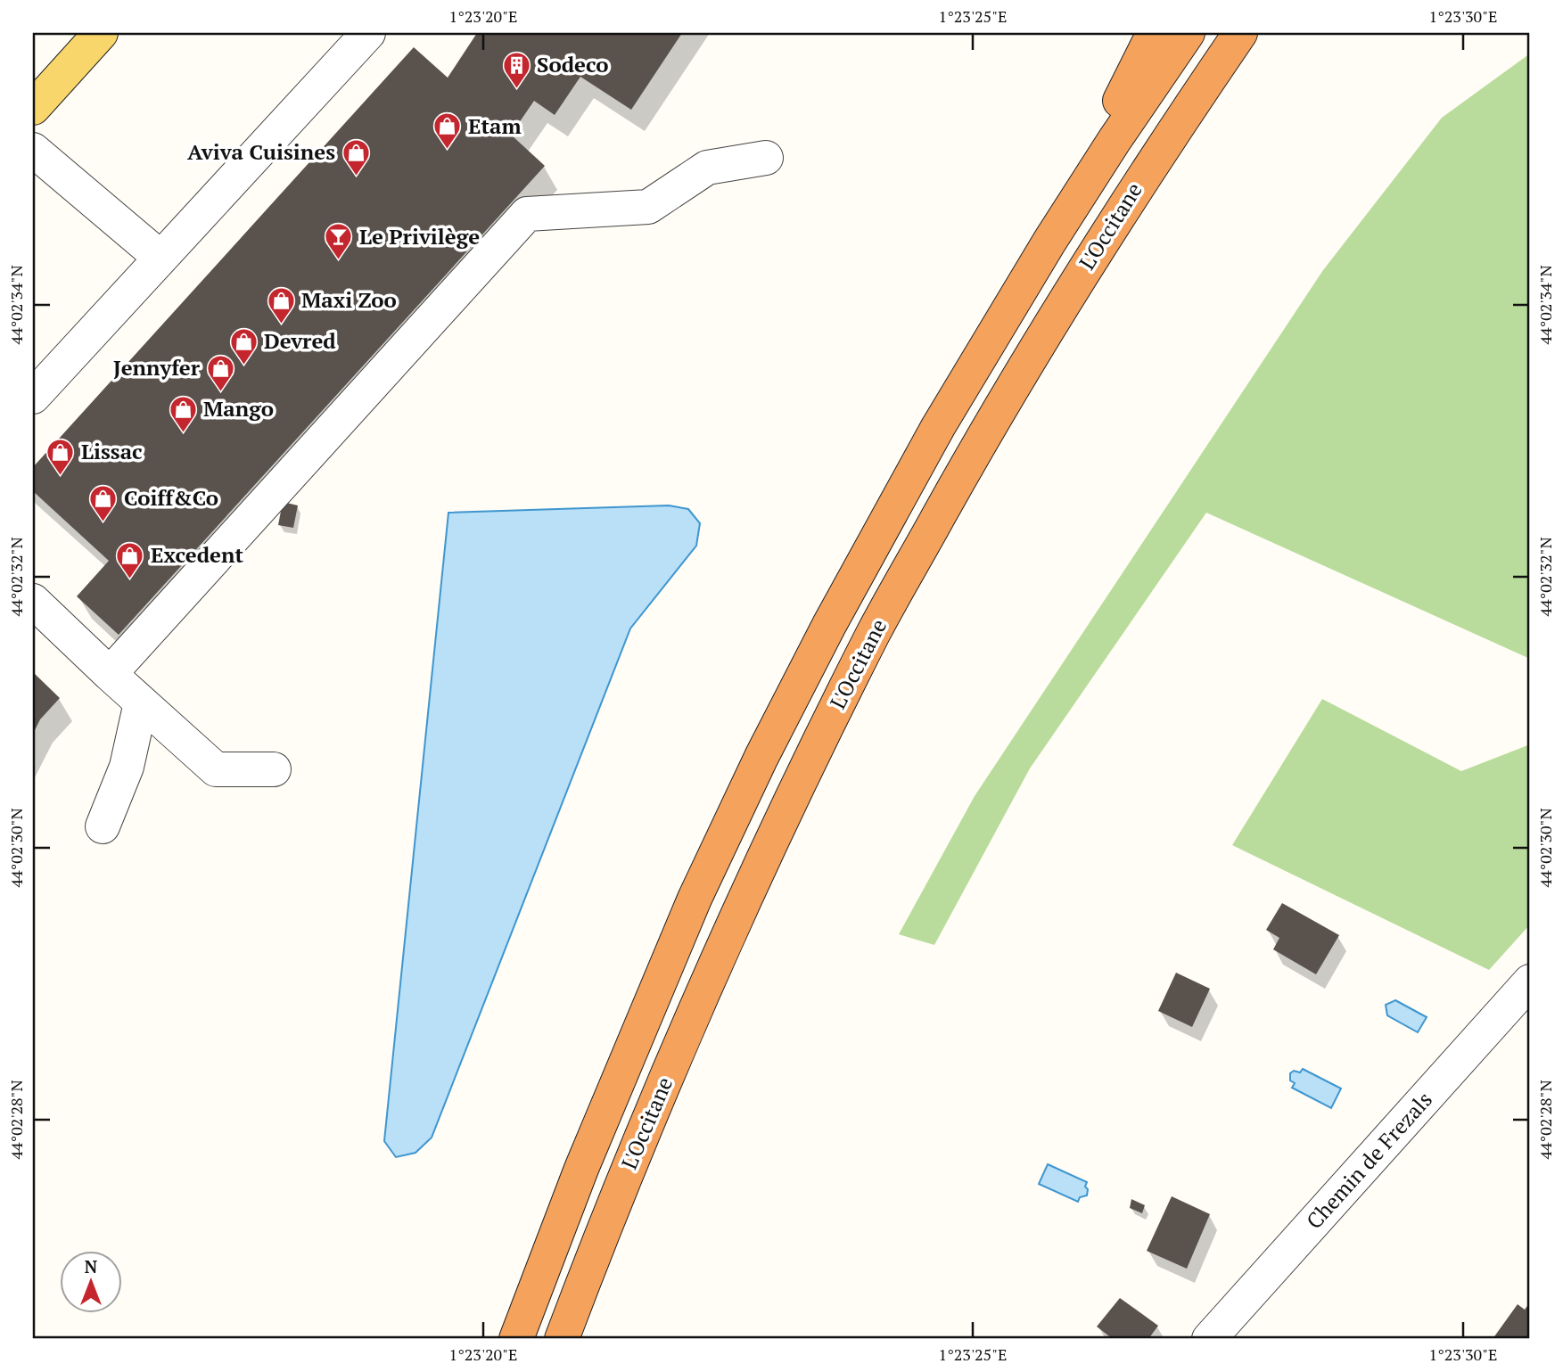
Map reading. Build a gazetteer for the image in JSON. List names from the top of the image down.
{
  "streets": {
    "highway": ["L'Occitane"],
    "street": ["Chemin de Frezals"]
  },
  "places": {
    "building": ["Sodeco"],
    "shop": [
      "Etam",
      "Aviva Cuisines",
      "Maxi Zoo",
      "Devred",
      "Jennyfer",
      "Mango",
      "Lissac",
      "Coiff&Co",
      "Excedent"
    ],
    "bar": ["Le Privilège"]
  },
  "north": "top",
  "coordinates": [
    "1°23'20\"E",
    "1°23'25\"E",
    "1°23'30\"E",
    "44°02'34\"N",
    "44°02'32\"N",
    "44°02'30\"N",
    "44°02'28\"N"
  ]
}
